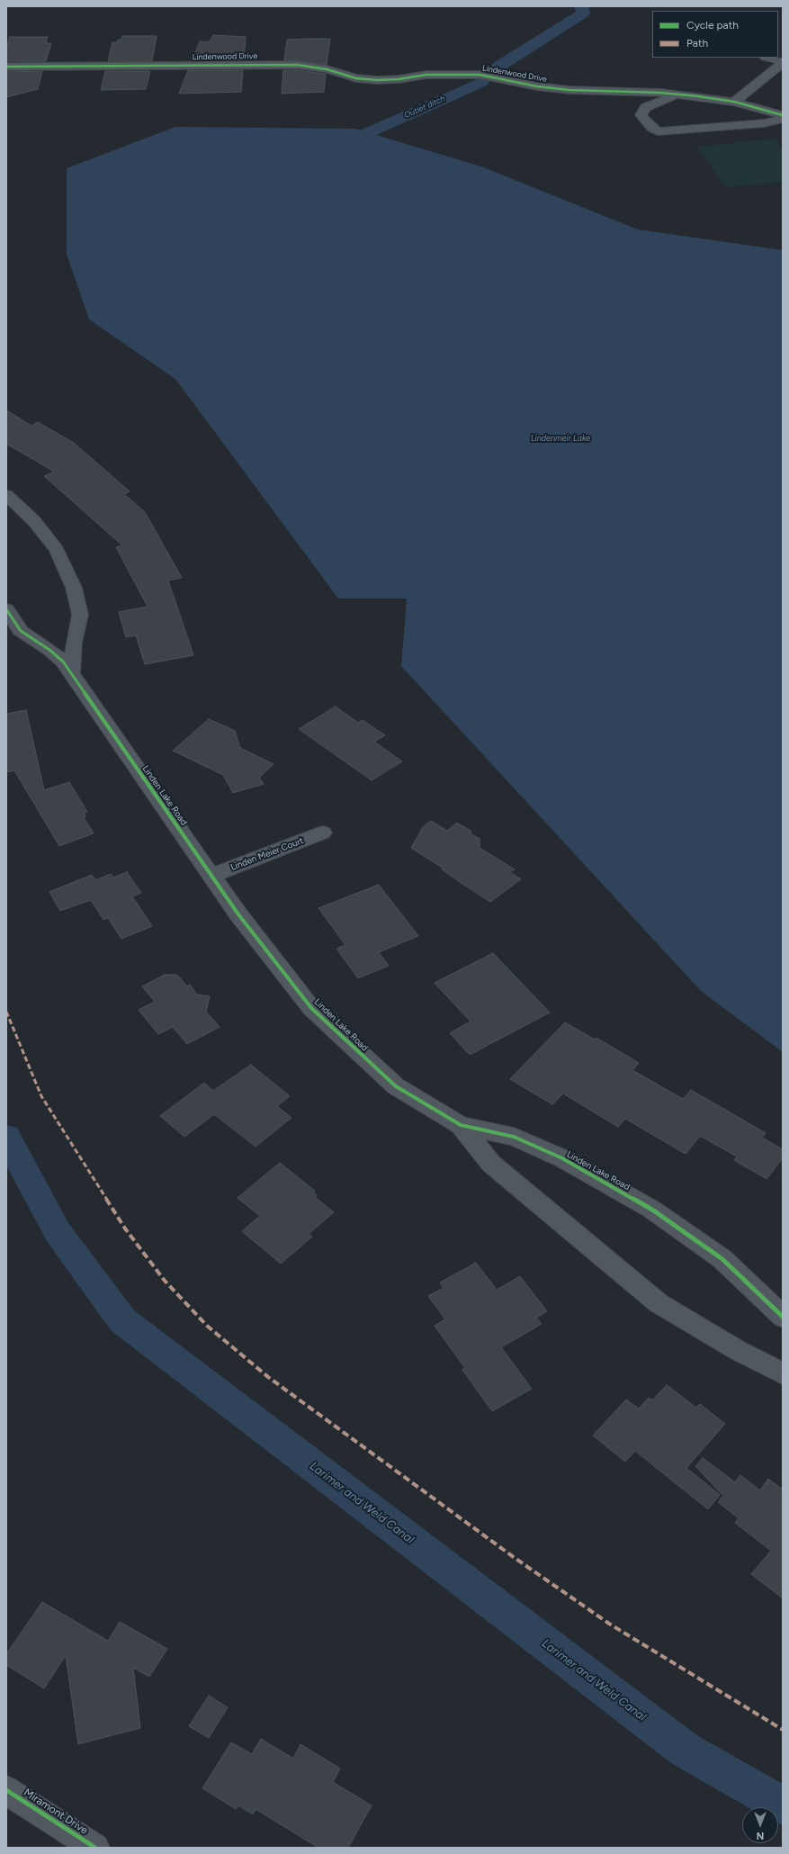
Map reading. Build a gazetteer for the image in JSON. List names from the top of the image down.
{
  "streets": {
    "street": [
      "Lindenwood Drive",
      "Linden Lake Road",
      "Linden Meier Court",
      "Miramont Drive"
    ]
  },
  "crossings": [
    ["Linden Lake Road", "Linden Meier Court"]
  ],
  "water": ["Outlet ditch", "Lindenmeir Lake", "Larimer and Weld Canal"],
  "legend": ["Cycle path", "Path"],
  "north": "bottom"
}
